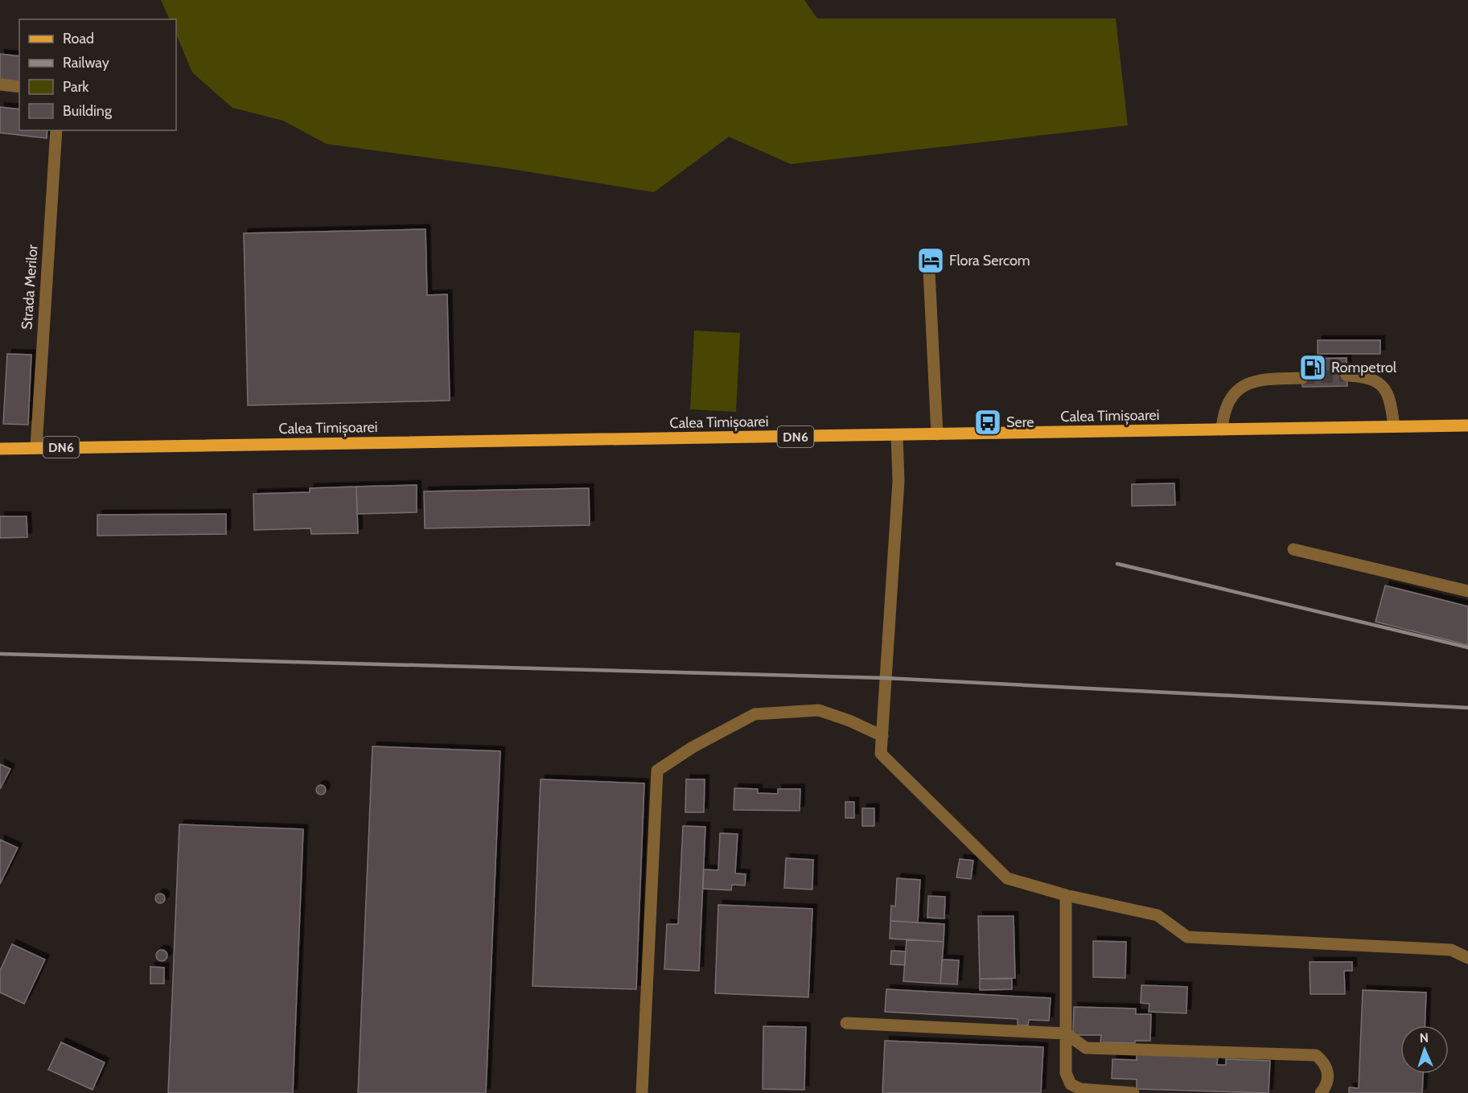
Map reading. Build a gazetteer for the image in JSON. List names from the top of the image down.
{
  "streets": {
    "main road": ["Calea Timișoarei", "DN6"],
    "street": ["Strada Merilor"]
  },
  "crossings": [
    ["Strada Merilor", "Calea Timișoarei"]
  ],
  "places": {
    "hotel": ["Flora Sercom"],
    "fuel station": ["Rompetrol"],
    "bus stop": ["Sere"]
  },
  "legend": [
    "Road",
    "Railway",
    "Park",
    "Building"
  ],
  "north": "top"
}
